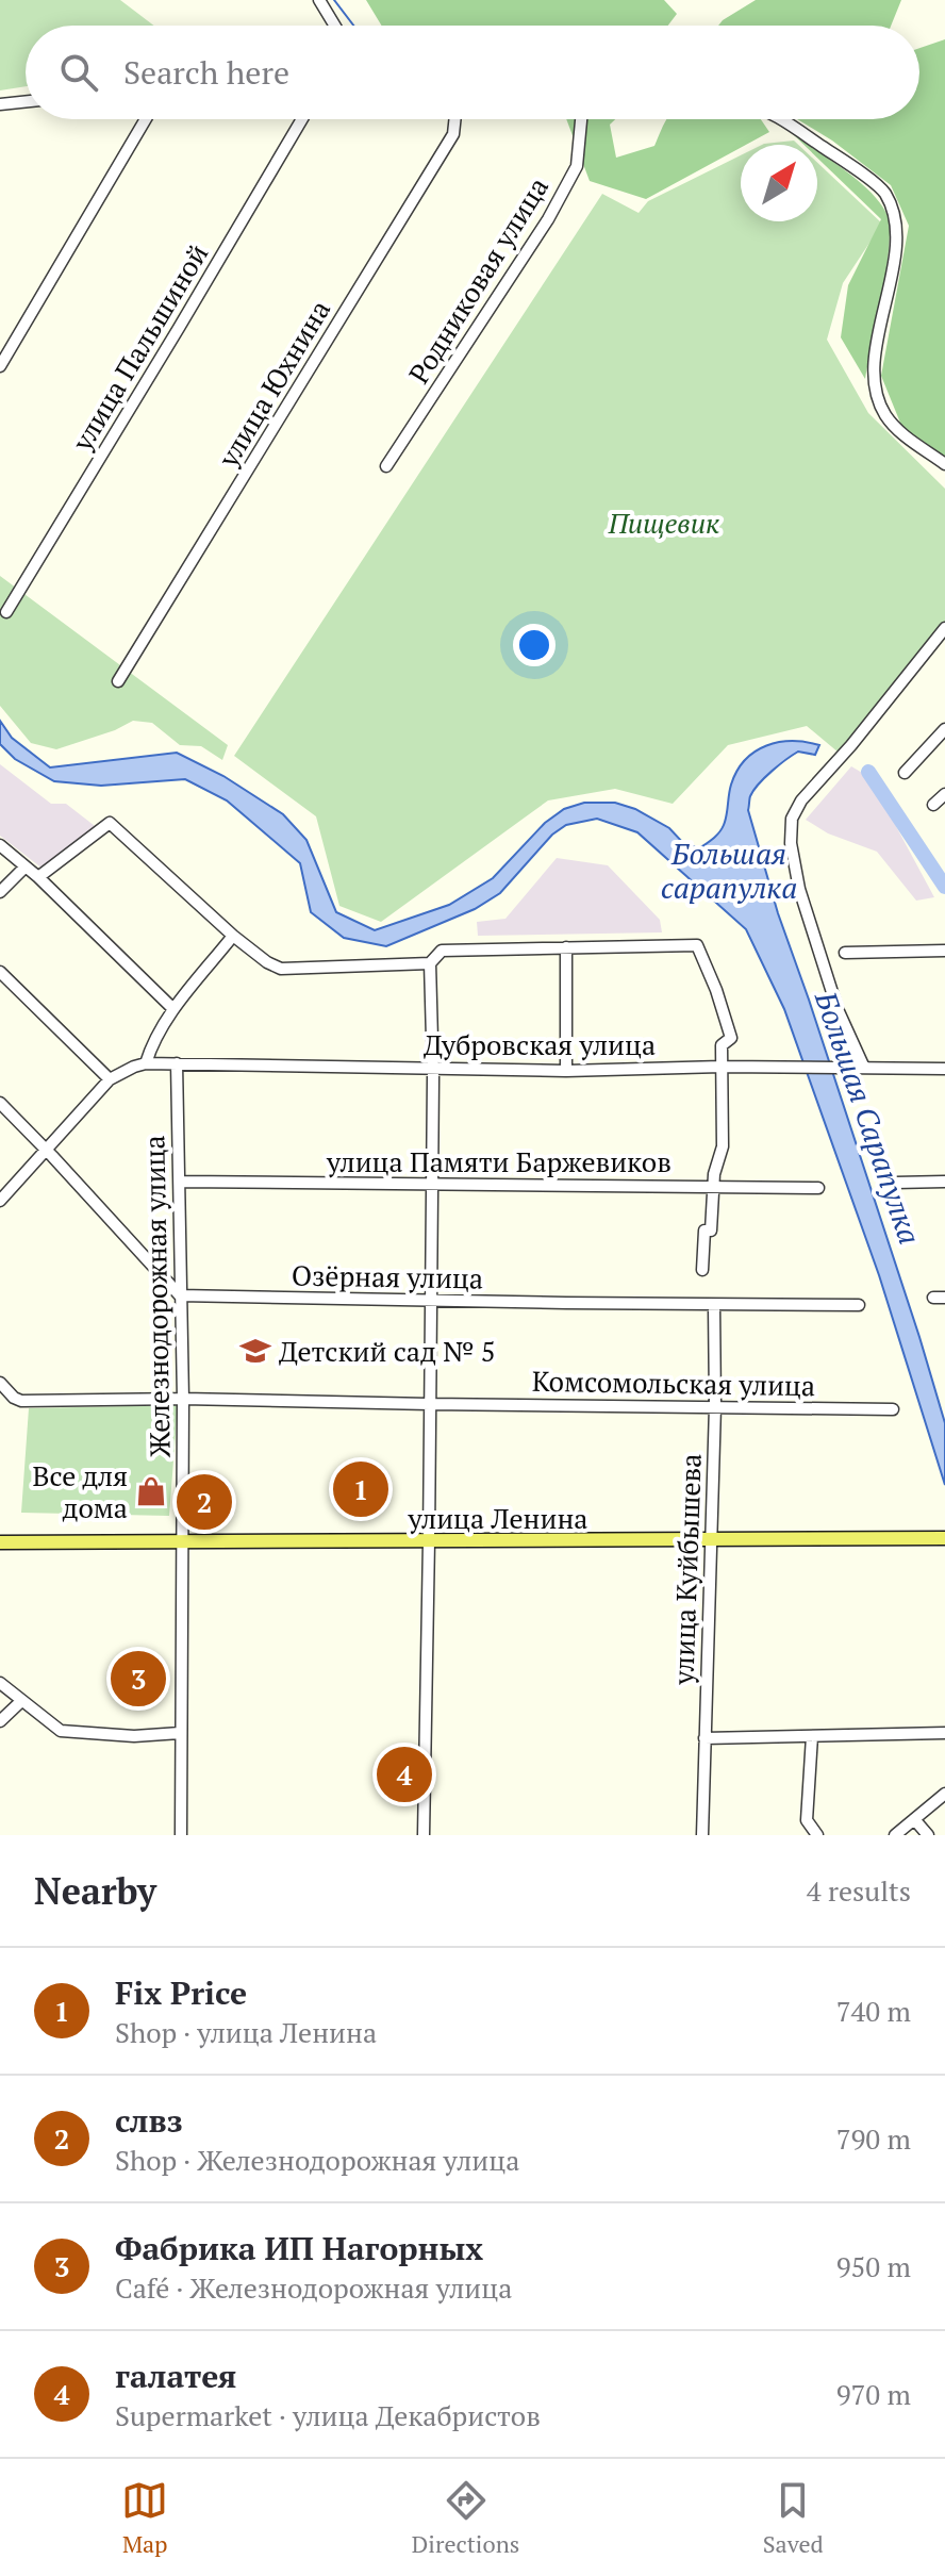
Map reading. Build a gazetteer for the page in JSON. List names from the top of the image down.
{
  "streets": {
    "main road": ["улица Ленина"],
    "street": [
      "Родниковая улица",
      "улица Пальшиной",
      "улица Юхнина",
      "Дубровская улица",
      "улица Памяти Баржевиков",
      "Озёрная улица",
      "Железнодорожная улица",
      "Комсомольская улица",
      "улица Куйбышева"
    ]
  },
  "crossings": [
    ["Дубровская улица", "Железнодорожная улица"],
    ["улица Памяти Баржевиков", "Железнодорожная улица"],
    ["Озёрная улица", "Железнодорожная улица"],
    ["Озёрная улица", "улица Куйбышева"],
    ["Железнодорожная улица", "Комсомольская улица"],
    ["Железнодорожная улица", "улица Ленина"],
    ["Комсомольская улица", "улица Куйбышева"],
    ["улица Ленина", "улица Куйбышева"]
  ],
  "water": ["Большая сарапулка", "Большая Сарапулка"],
  "parks": ["Пищевик"],
  "places": {
    "school or university": ["Детский сад № 5"],
    "shop": ["Все для дома"]
  },
  "north": "top right",
  "page": {
    "search": "Search here",
    "pins": [
      "1",
      "2",
      "3",
      "4"
    ],
    "heading": ["Nearby", "4 results"],
    "list": [
      {
        "mark": "1",
        "name": "Fix Price",
        "note": "Shop · улица Ленина",
        "value": "740 m"
      },
      {
        "mark": "2",
        "name": "слвз",
        "note": "Shop · Железнодорожная улица",
        "value": "790 m"
      },
      {
        "mark": "3",
        "name": "Фабрика ИП Нагорных",
        "note": "Café · Железнодорожная улица",
        "value": "950 m"
      },
      {
        "mark": "4",
        "name": "галатея",
        "note": "Supermarket · улица Декабристов",
        "value": "970 m"
      }
    ],
    "nav": ["Map", "Directions", "Saved"]
  }
}
